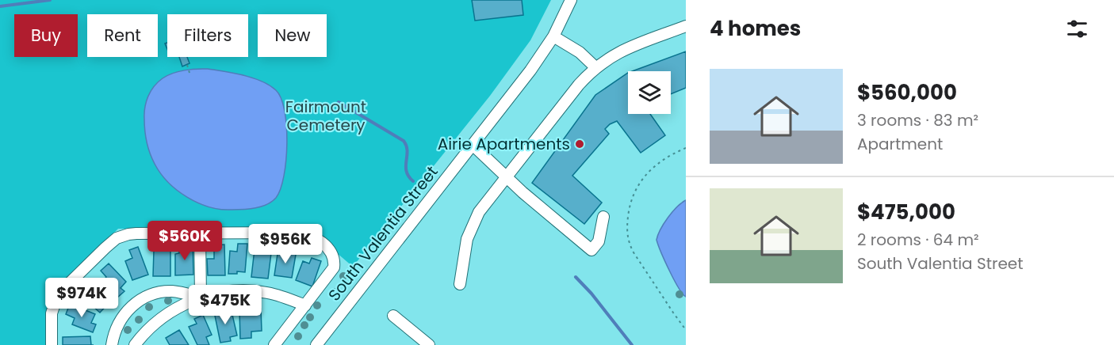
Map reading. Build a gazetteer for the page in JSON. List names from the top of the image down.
{
  "streets": {
    "street": ["South Valentia Street"]
  },
  "parks": ["Fairmount Cemetery"],
  "places": ["Airie Apartments"],
  "page": {
    "heading": "4 homes",
    "chip": [
      "Buy",
      "Rent",
      "Filters",
      "New"
    ],
    "list": [
      {
        "name": "$560,000",
        "note": "3 rooms · 83 m² · Apartment"
      },
      {
        "name": "$475,000",
        "note": "2 rooms · 64 m² · South Valentia Street"
      }
    ],
    "price": [
      "$560K",
      "$956K",
      "$974K",
      "$475K"
    ]
  }
}
